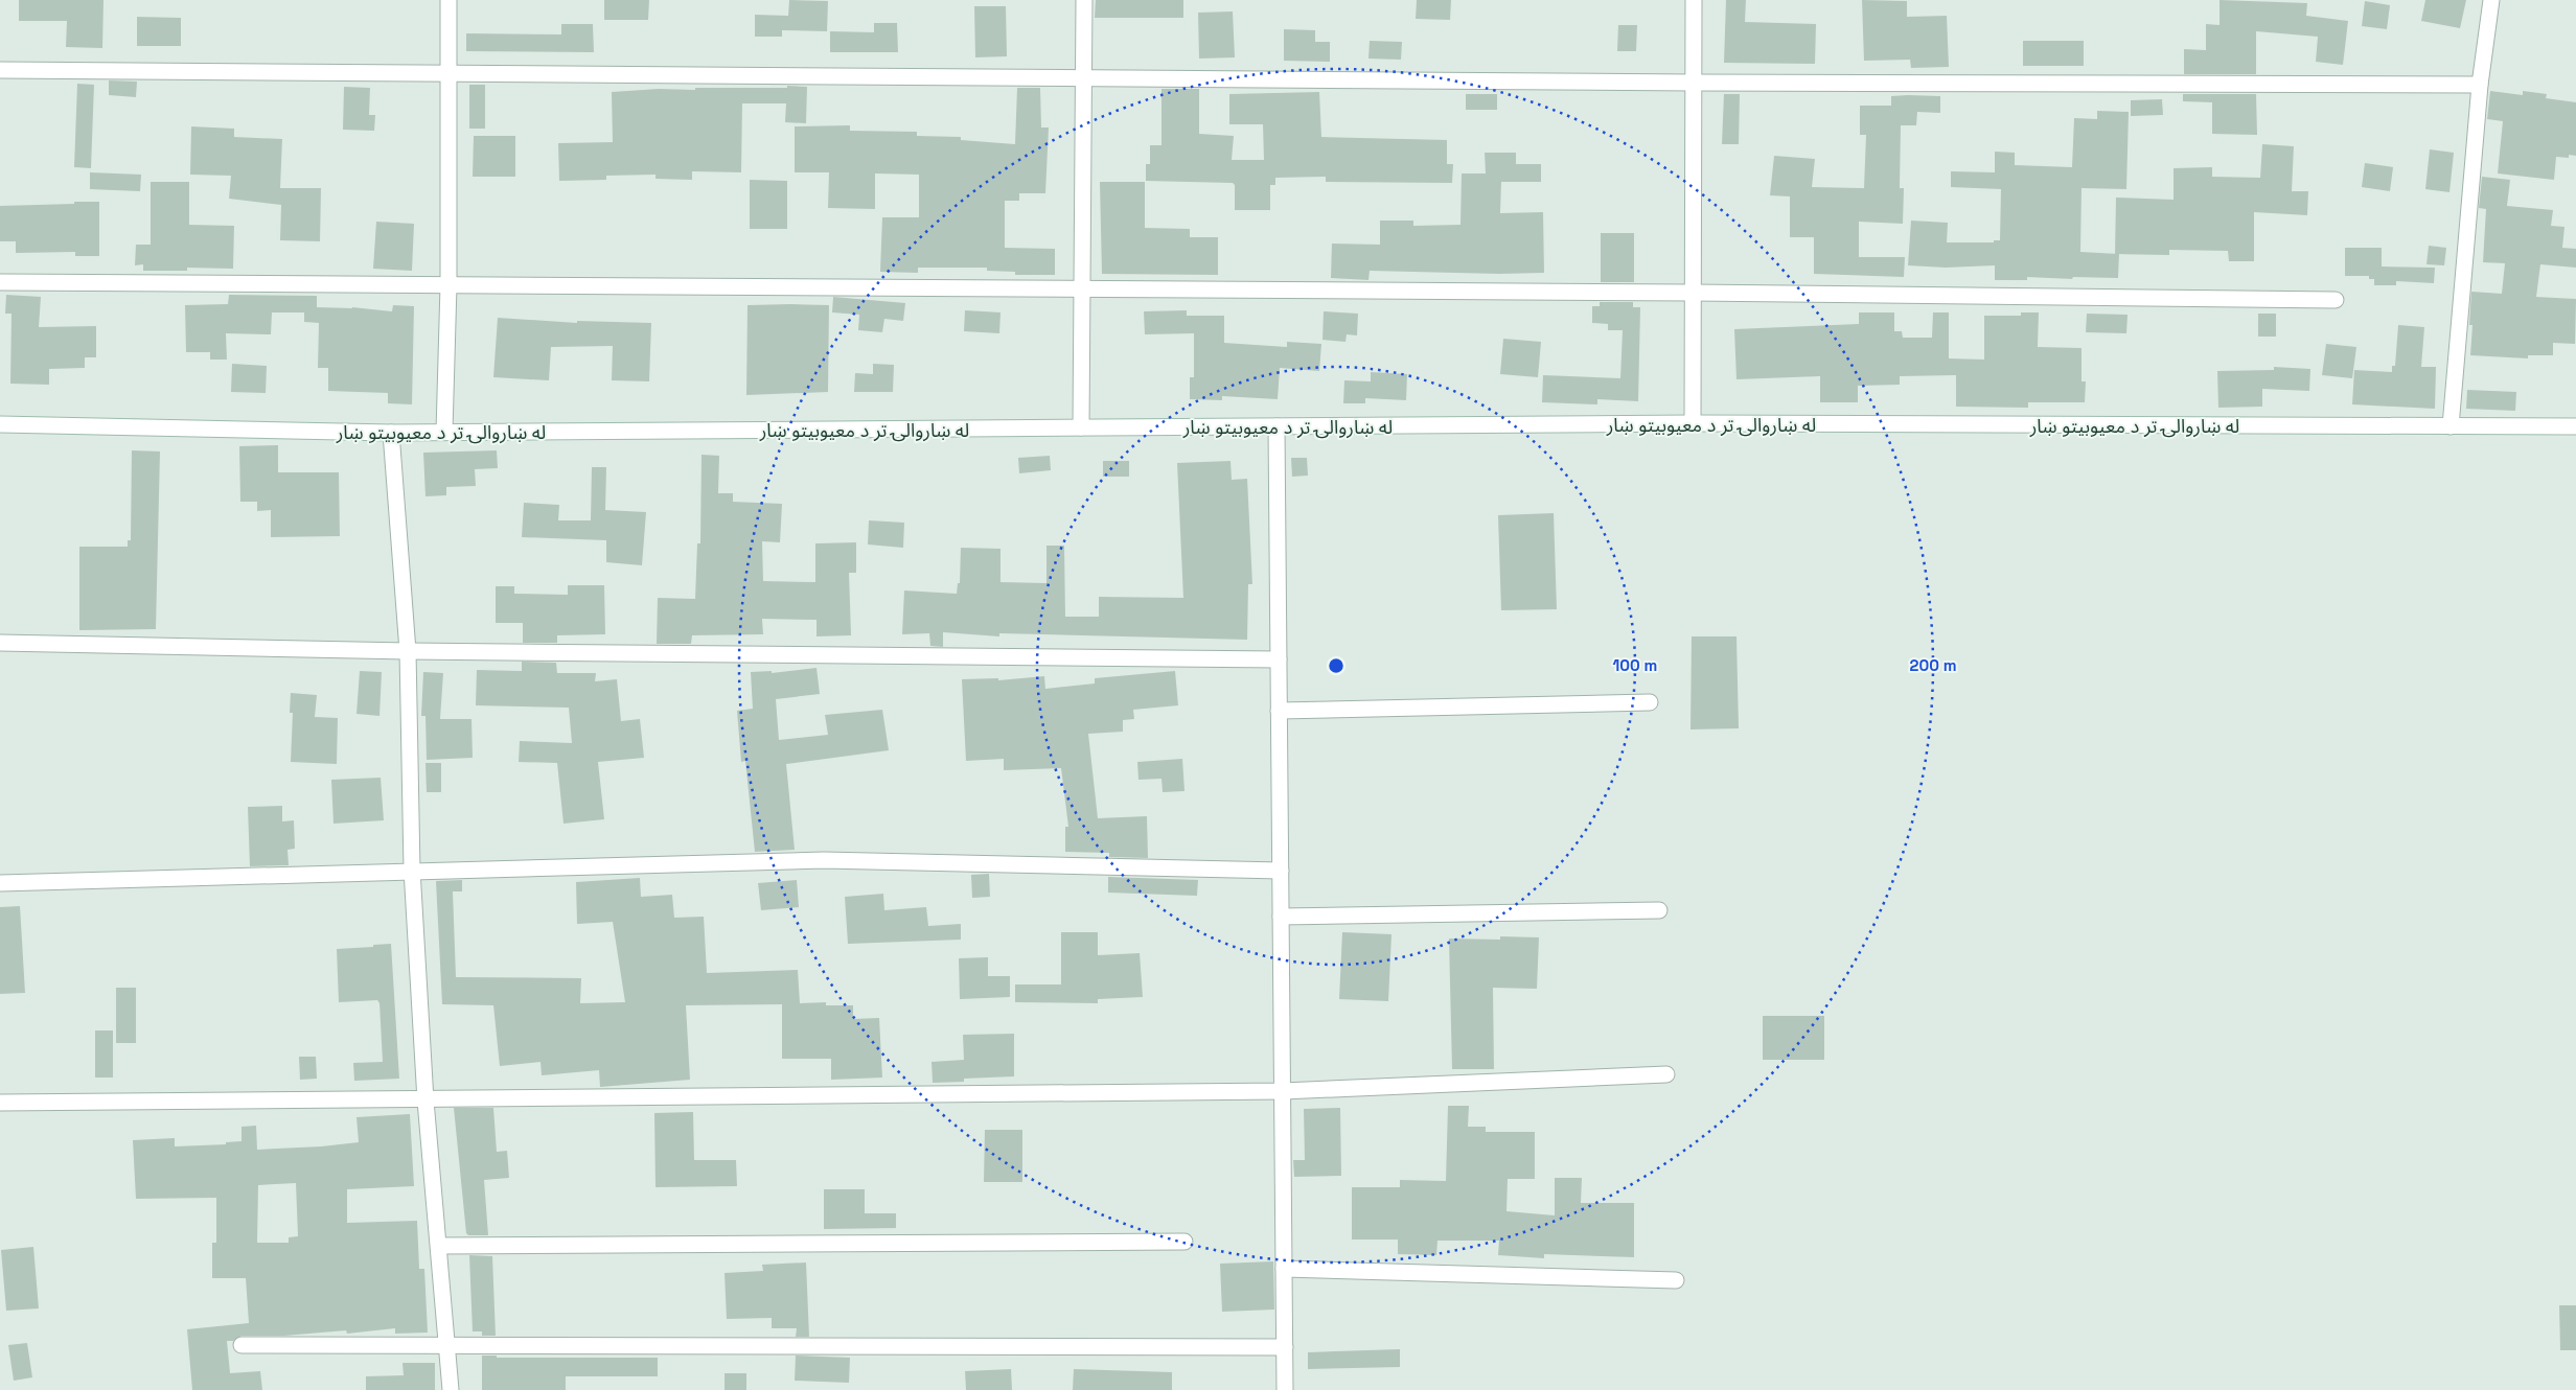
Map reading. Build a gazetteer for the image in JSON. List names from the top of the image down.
{
  "streets": {
    "street": ["له ښاروالۍ تر د معیوبیتو ښار"]
  },
  "rings": ["100 m", "200 m"]
}
